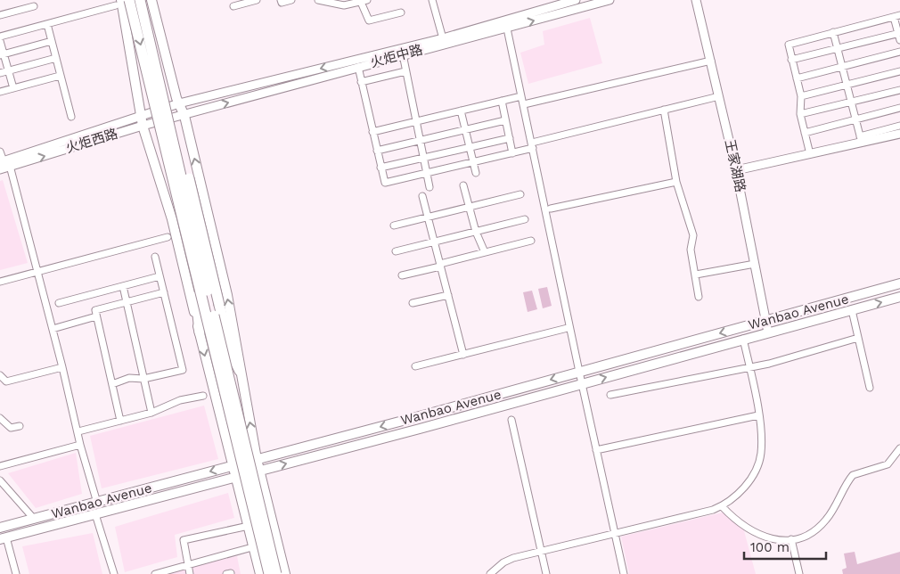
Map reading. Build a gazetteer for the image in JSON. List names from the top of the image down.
{
  "streets": {
    "main road": ["Wanbao Avenue"],
    "street": ["火炬中路", "火炬西路", "王家湖路"]
  },
  "crossings": [
    ["火炬中路", "火炬西路"],
    ["王家湖路", "Wanbao Avenue"]
  ],
  "scale_bar": "100 m"
}
